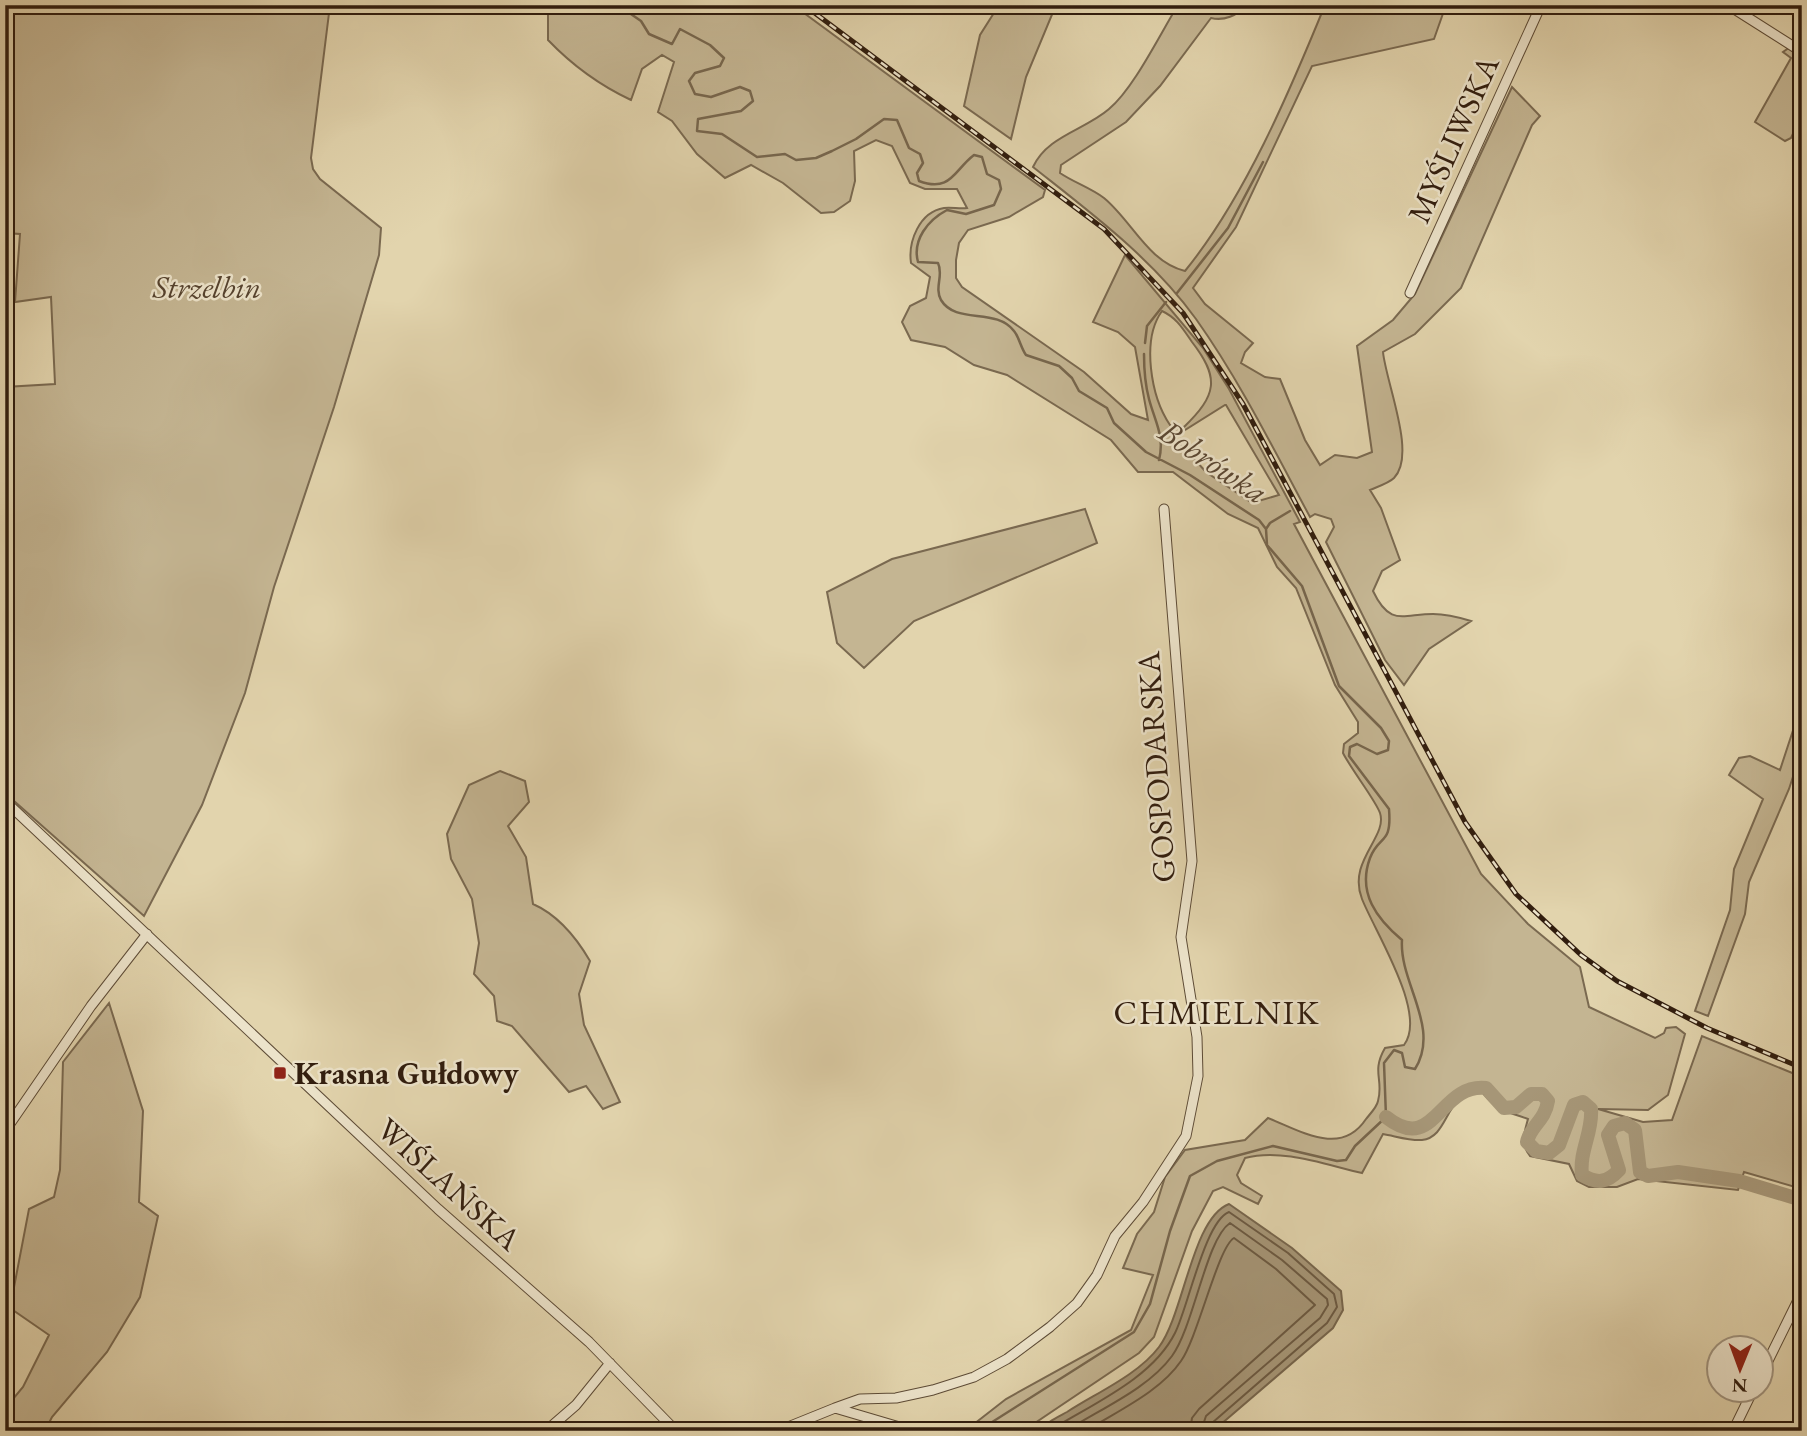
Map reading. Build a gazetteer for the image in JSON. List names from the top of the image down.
{
  "streets": {
    "street": ["MYŚLIWSKA", "GOSPODARSKA", "WIŚLAŃSKA"]
  },
  "districts": ["CHMIELNIK"],
  "water": ["Bobrówka"],
  "parks": ["Strzelbin"],
  "places": {
    "transit": ["Krasna Gułdowy"]
  },
  "north": "bottom"
}
